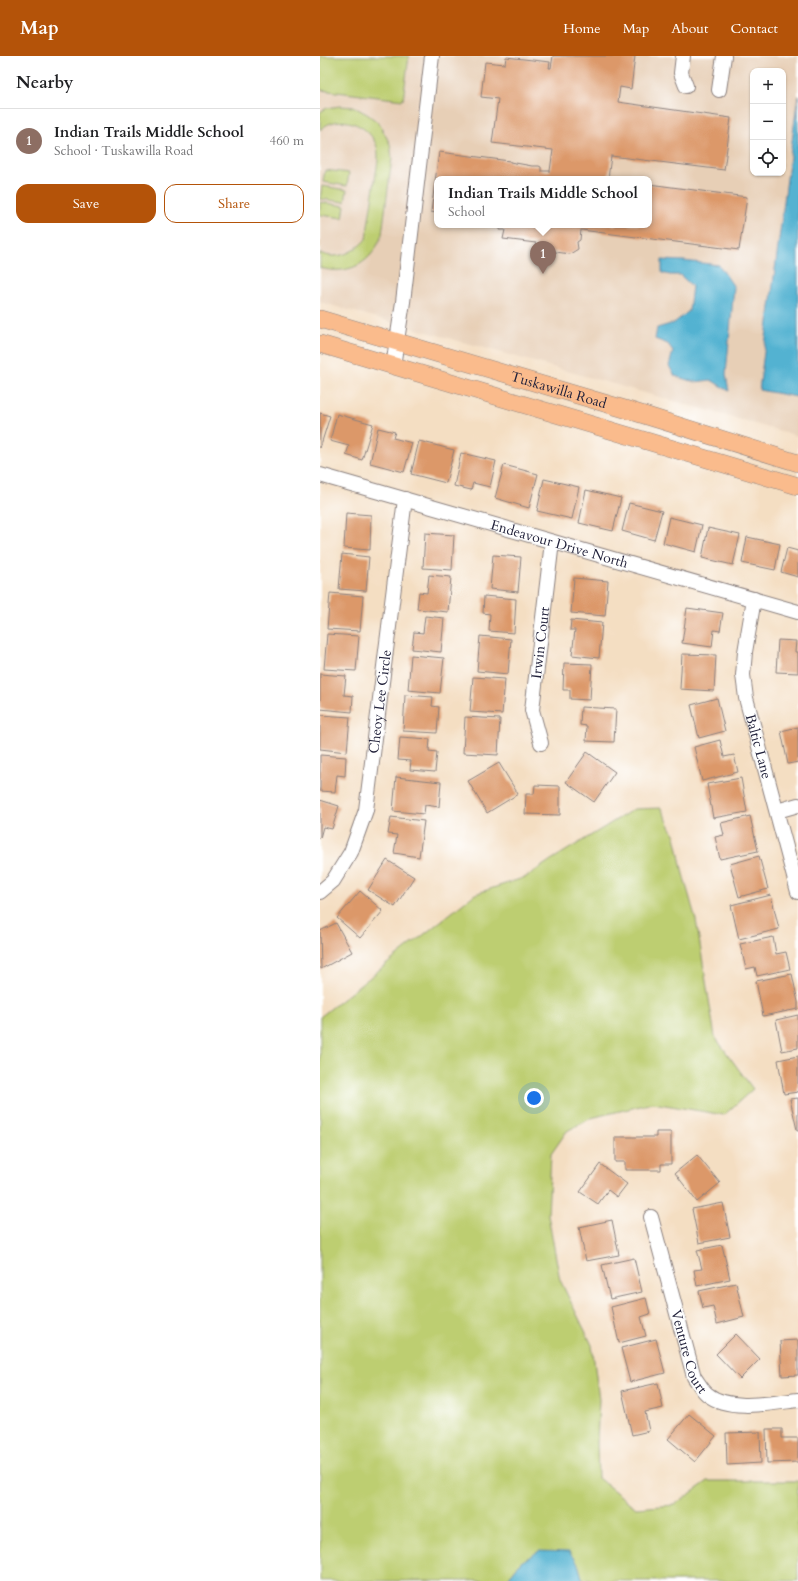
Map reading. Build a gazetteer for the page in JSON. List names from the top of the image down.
{
  "streets": {
    "main road": ["Tuskawilla Road"],
    "street": [
      "Endeavour Drive North",
      "Irwin Court",
      "Cheoy Lee Circle",
      "Baltic Lane",
      "Venture Court"
    ]
  },
  "crossings": [
    ["Endeavour Drive North", "Irwin Court"],
    ["Endeavour Drive North", "Cheoy Lee Circle"],
    ["Endeavour Drive North", "Baltic Lane"]
  ],
  "page": {
    "header": "Map",
    "nav": [
      "Home",
      "Map",
      "About",
      "Contact"
    ],
    "heading": "Nearby",
    "map_buttons": ["+", "−"],
    "list": [
      {
        "mark": "1",
        "name": "Indian Trails Middle School",
        "note": "School · Tuskawilla Road",
        "value": "460 m"
      }
    ],
    "buttons": ["Save", "Share"],
    "popup": ["Indian Trails Middle School", "School"],
    "pins": "1"
  }
}
